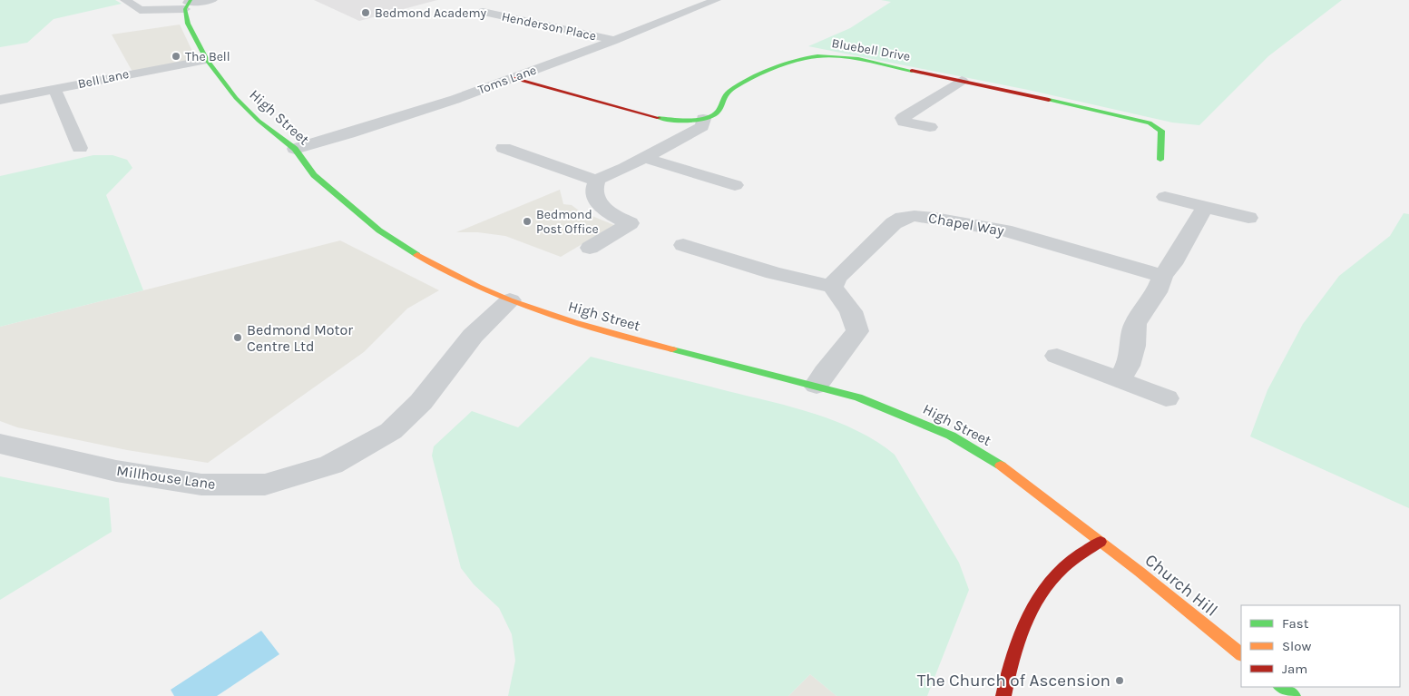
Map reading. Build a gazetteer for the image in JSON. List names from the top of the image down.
{
  "streets": {
    "street": [
      "Henderson Place",
      "Bluebell Drive",
      "Bell Lane",
      "Toms Lane",
      "High Street",
      "Chapel Way",
      "Millhouse Lane",
      "Church Hill"
    ]
  },
  "crossings": [
    ["Henderson Place", "Toms Lane"],
    ["Bluebell Drive", "Toms Lane"],
    ["Bell Lane", "High Street"],
    ["Toms Lane", "High Street"],
    ["High Street", "Millhouse Lane"],
    ["High Street", "Church Hill"]
  ],
  "places": [
    "Bedmond Academy",
    "The Bell",
    "Bedmond Post Office",
    "Bedmond Motor Centre Ltd",
    "The Church of Ascension"
  ],
  "legend": ["Fast", "Slow", "Jam"]
}
